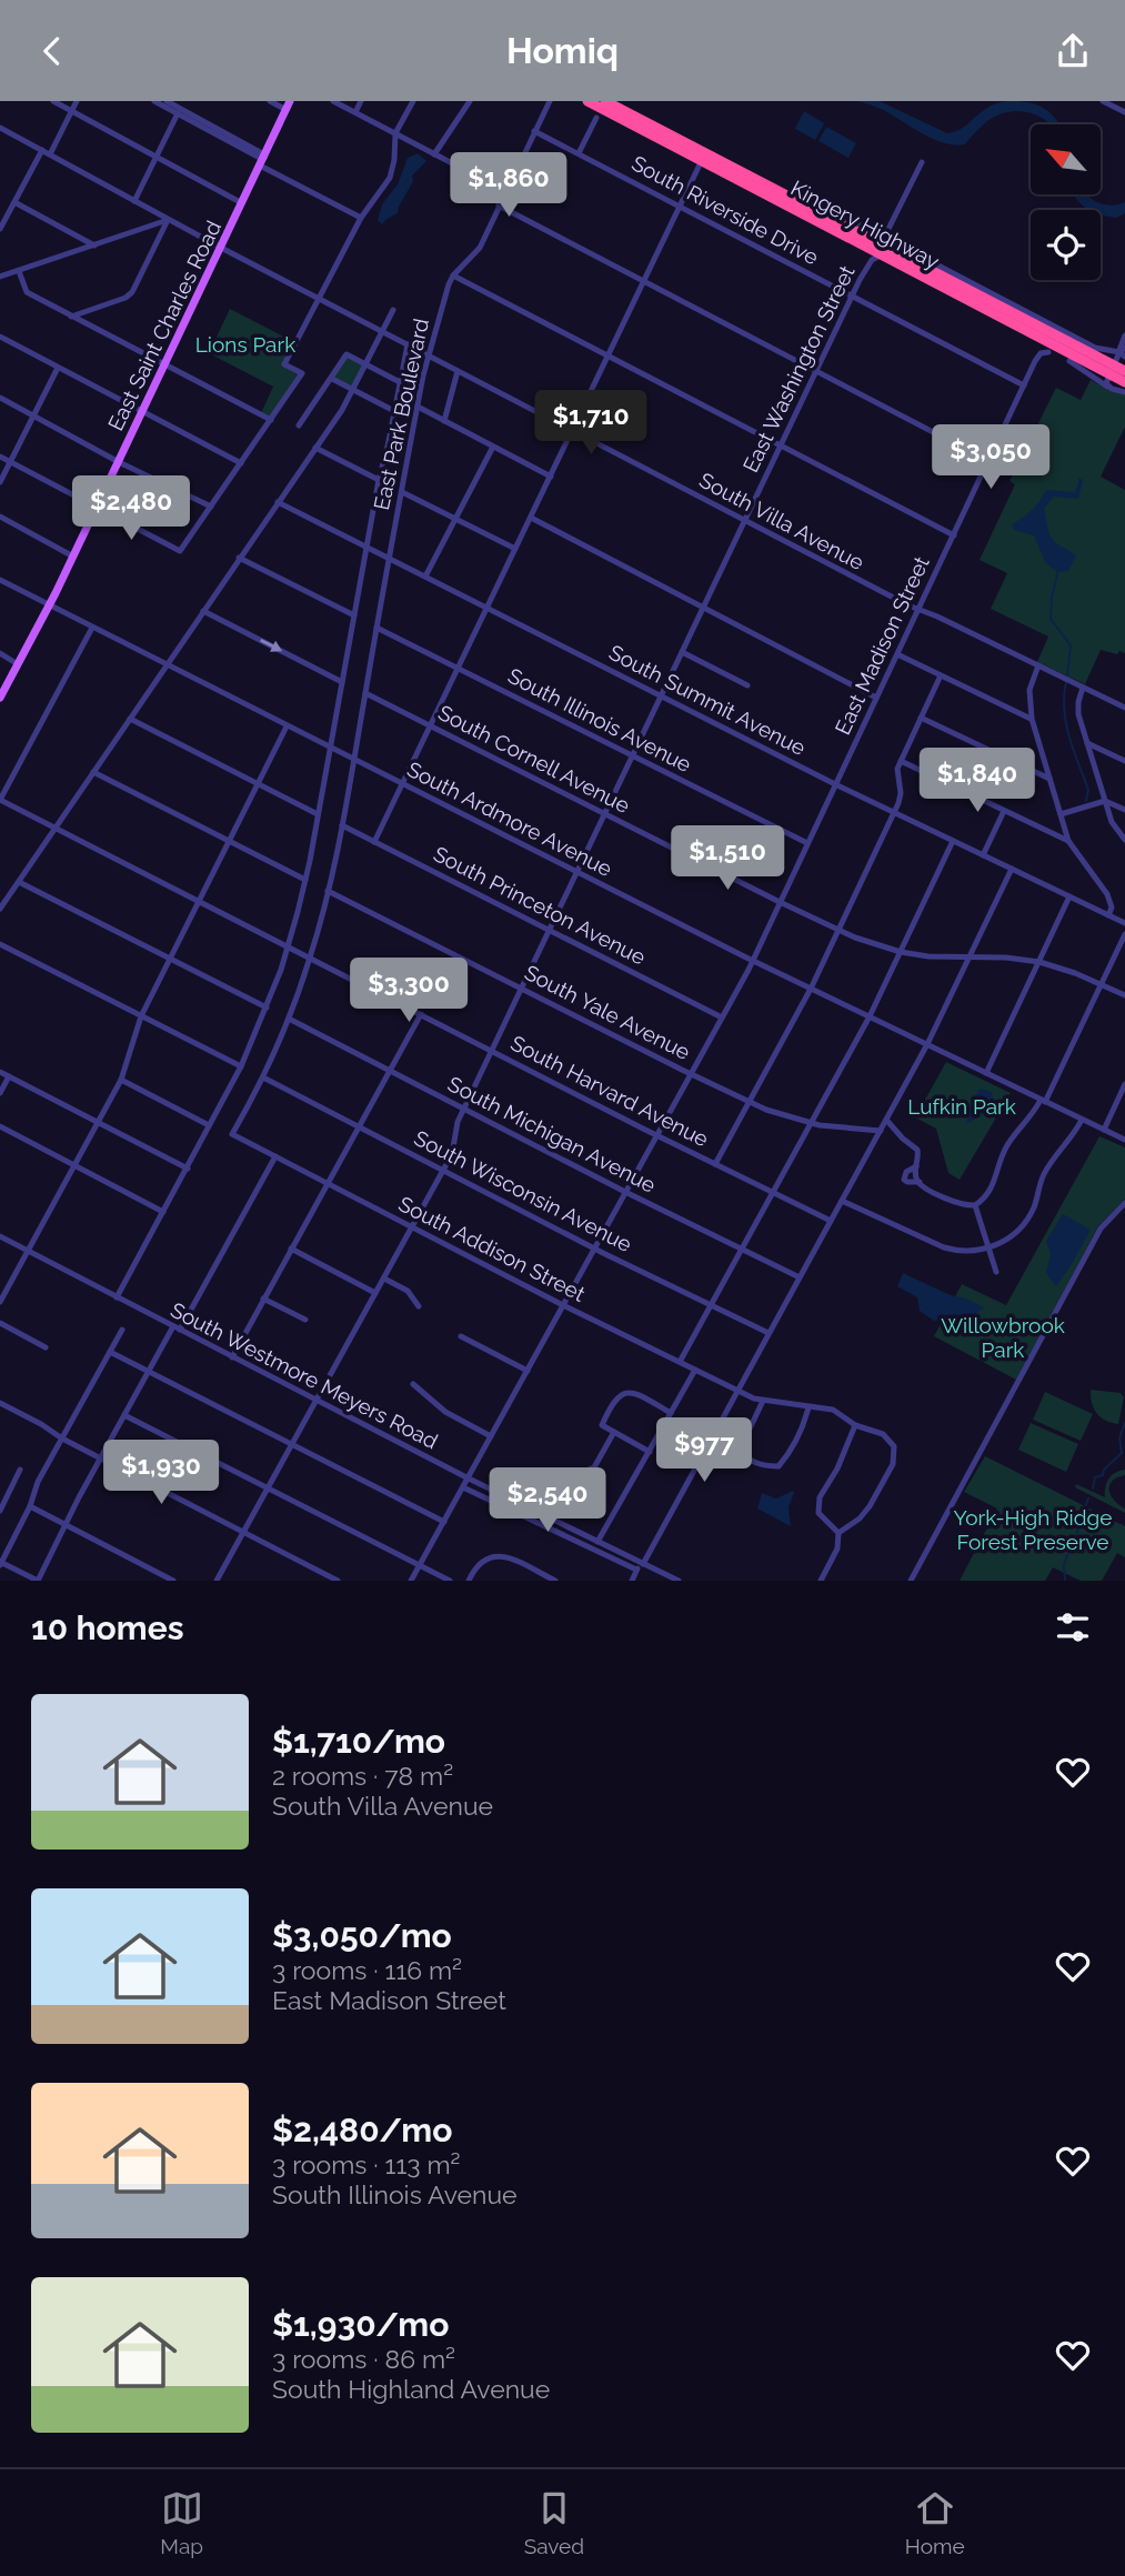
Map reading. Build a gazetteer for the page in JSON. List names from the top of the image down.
{
  "streets": {
    "highway": ["Kingery Highway"],
    "main road": ["East Saint Charles Road"],
    "street": [
      "South Riverside Drive",
      "East Washington Street",
      "East Park Boulevard",
      "South Villa Avenue",
      "East Madison Street",
      "South Summit Avenue",
      "South Illinois Avenue",
      "South Cornell Avenue",
      "South Ardmore Avenue",
      "South Princeton Avenue",
      "South Yale Avenue",
      "South Harvard Avenue",
      "South Michigan Avenue",
      "South Wisconsin Avenue",
      "South Addison Street",
      "South Westmore Meyers Road"
    ]
  },
  "crossings": [
    ["South Riverside Drive", "East Washington Street"],
    ["South Riverside Drive", "East Park Boulevard"],
    ["South Riverside Drive", "East Madison Street"],
    ["Kingery Highway", "East Washington Street"],
    ["East Saint Charles Road", "South Villa Avenue"],
    ["East Saint Charles Road", "South Ardmore Avenue"],
    ["East Washington Street", "South Villa Avenue"],
    ["East Washington Street", "South Summit Avenue"],
    ["East Washington Street", "South Illinois Avenue"],
    ["East Washington Street", "South Cornell Avenue"],
    ["East Washington Street", "South Ardmore Avenue"],
    ["East Washington Street", "South Princeton Avenue"],
    ["East Washington Street", "South Yale Avenue"],
    ["East Washington Street", "South Harvard Avenue"],
    ["East Washington Street", "South Michigan Avenue"],
    ["East Washington Street", "South Wisconsin Avenue"],
    ["East Washington Street", "South Addison Street"],
    ["East Washington Street", "South Westmore Meyers Road"],
    ["East Park Boulevard", "South Villa Avenue"],
    ["East Park Boulevard", "South Summit Avenue"],
    ["East Park Boulevard", "South Illinois Avenue"],
    ["East Park Boulevard", "South Cornell Avenue"],
    ["East Park Boulevard", "South Ardmore Avenue"],
    ["East Park Boulevard", "South Princeton Avenue"],
    ["East Park Boulevard", "South Yale Avenue"],
    ["East Park Boulevard", "South Harvard Avenue"],
    ["East Park Boulevard", "South Michigan Avenue"],
    ["East Park Boulevard", "South Wisconsin Avenue"],
    ["East Park Boulevard", "South Addison Street"],
    ["South Villa Avenue", "East Madison Street"],
    ["East Madison Street", "South Summit Avenue"],
    ["East Madison Street", "South Illinois Avenue"],
    ["East Madison Street", "South Cornell Avenue"],
    ["East Madison Street", "South Ardmore Avenue"],
    ["East Madison Street", "South Princeton Avenue"],
    ["East Madison Street", "South Yale Avenue"],
    ["East Madison Street", "South Harvard Avenue"],
    ["East Madison Street", "South Michigan Avenue"],
    ["East Madison Street", "South Wisconsin Avenue"],
    ["East Madison Street", "South Addison Street"]
  ],
  "parks": [
    "Lions Park",
    "Lufkin Park",
    "Willowbrook Park",
    "York-High Ridge Forest Preserve"
  ],
  "north": "top left",
  "page": {
    "header": "Homiq",
    "price": [
      "$1,860",
      "$1,710",
      "$3,050",
      "$2,480",
      "$1,840",
      "$1,510",
      "$3,300",
      "$977",
      "$1,930",
      "$2,540"
    ],
    "heading": "10 homes",
    "list": [
      {
        "name": "$1,710/mo",
        "note": "2 rooms · 78 m² · South Villa Avenue"
      },
      {
        "name": "$3,050/mo",
        "note": "3 rooms · 116 m² · East Madison Street"
      },
      {
        "name": "$2,480/mo",
        "note": "3 rooms · 113 m² · South Illinois Avenue"
      },
      {
        "name": "$1,930/mo",
        "note": "3 rooms · 86 m² · South Highland Avenue"
      }
    ],
    "tabs": ["Map", "Saved", "Home"]
  }
}
